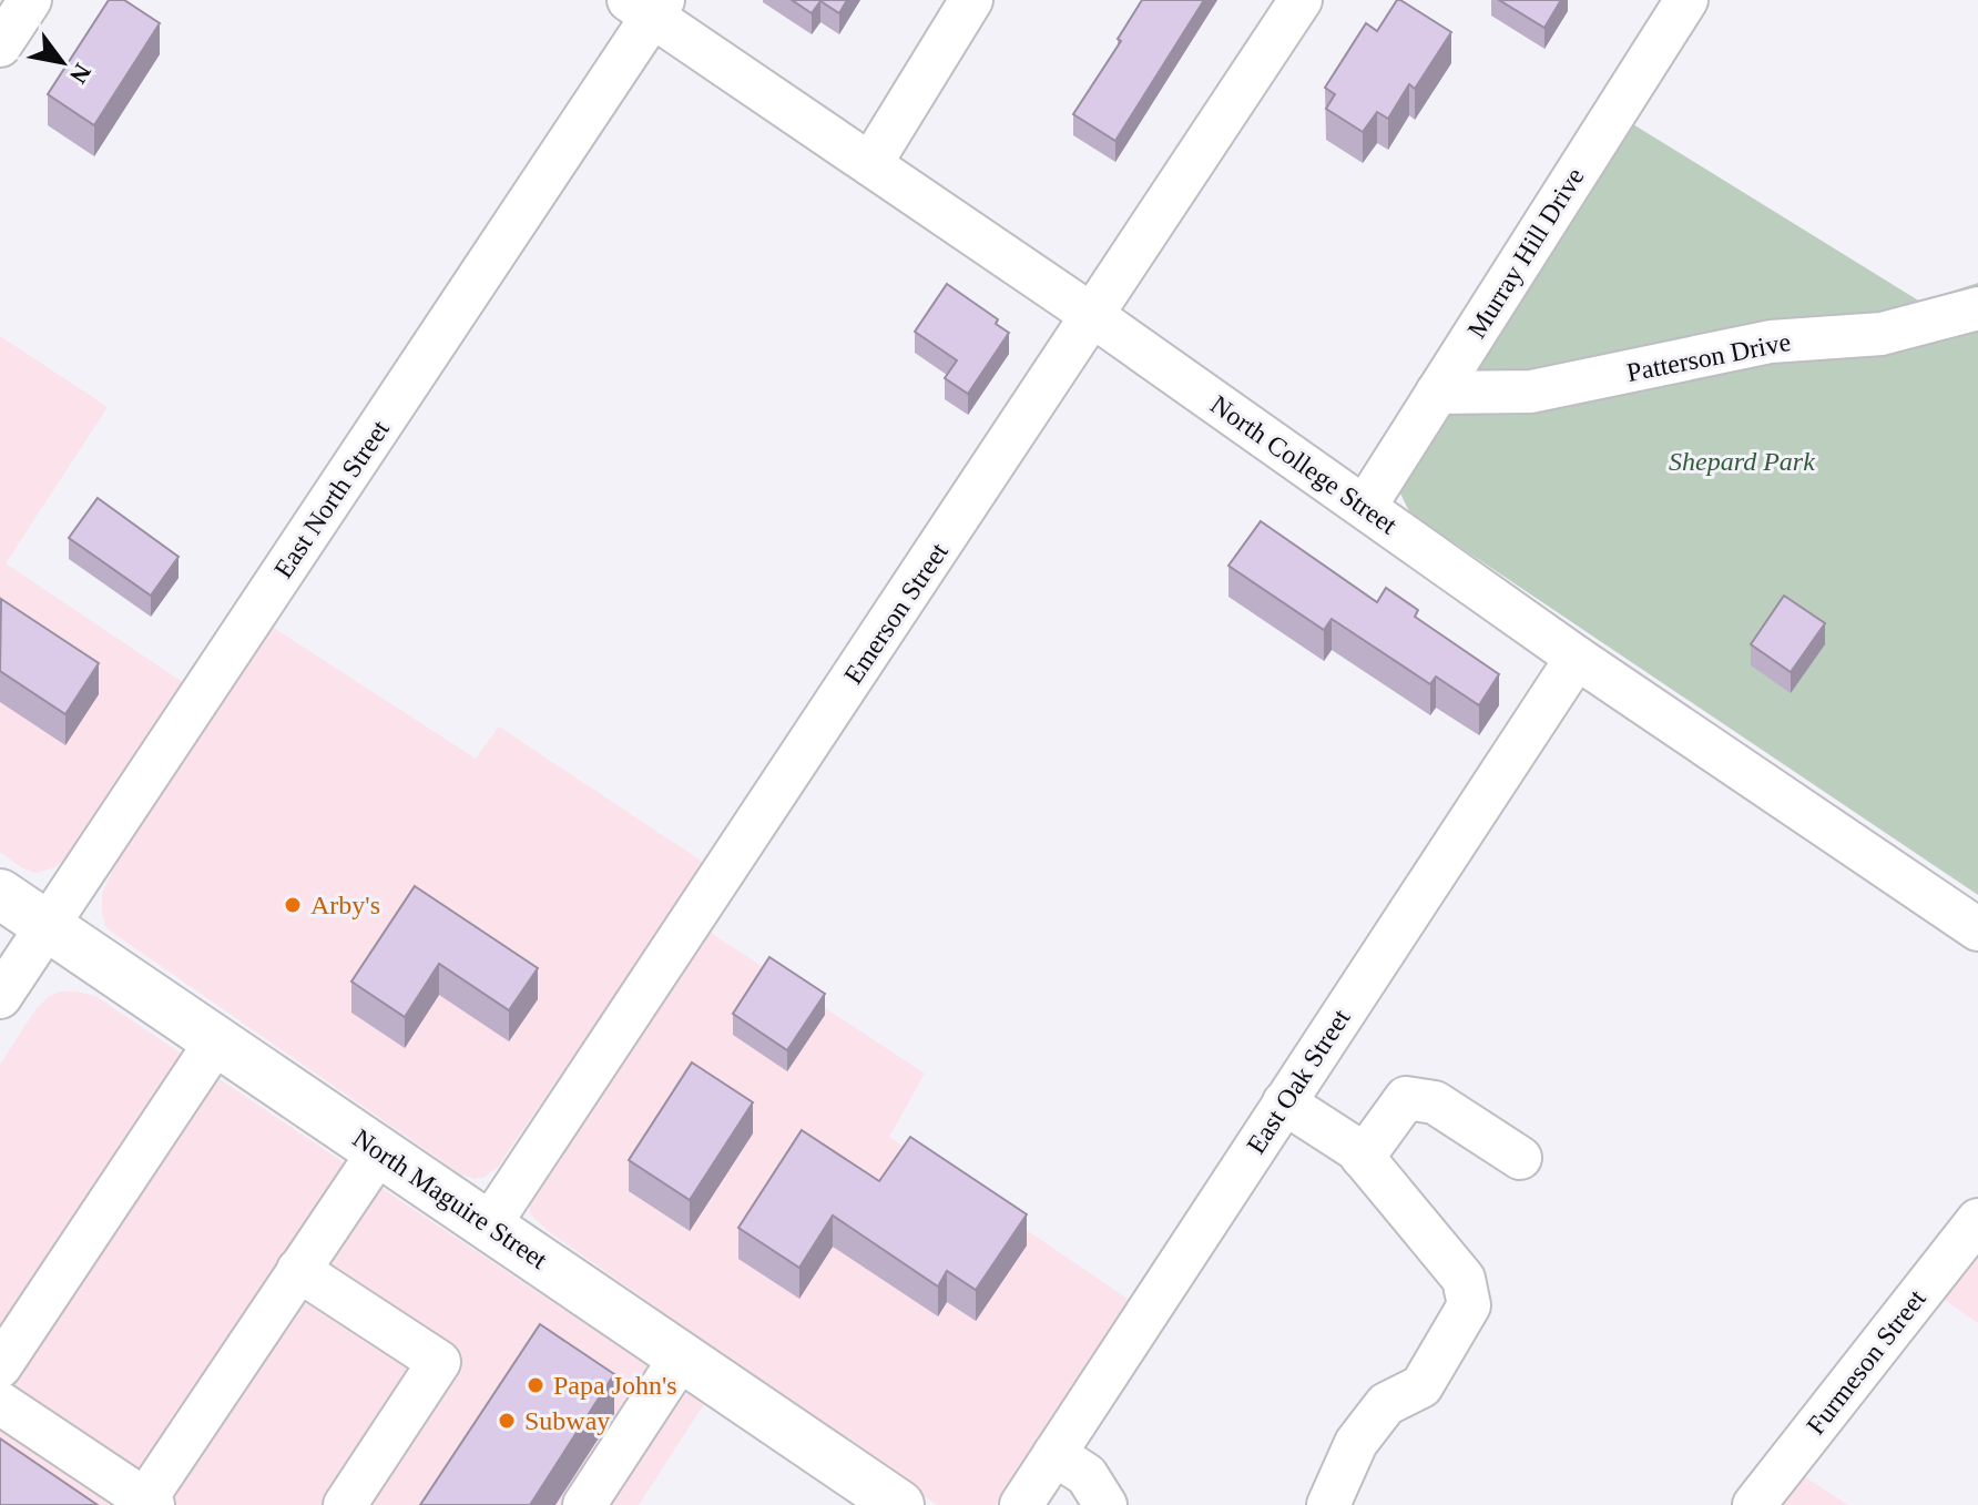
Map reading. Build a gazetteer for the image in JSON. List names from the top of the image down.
{
  "streets": {
    "main road": ["North Maguire Street"],
    "street": [
      "Murray Hill Drive",
      "Patterson Drive",
      "North College Street",
      "East North Street",
      "Emerson Street",
      "East Oak Street",
      "Furmeson Street"
    ]
  },
  "crossings": [
    ["Murray Hill Drive", "Patterson Drive"],
    ["Murray Hill Drive", "North College Street"],
    ["North College Street", "East North Street"],
    ["North College Street", "Emerson Street"],
    ["North College Street", "East Oak Street"],
    ["East North Street", "North Maguire Street"],
    ["Emerson Street", "North Maguire Street"]
  ],
  "parks": ["Shepard Park"],
  "places": ["Arby's", "Papa John's", "Subway"],
  "north": "bottom right"
}
